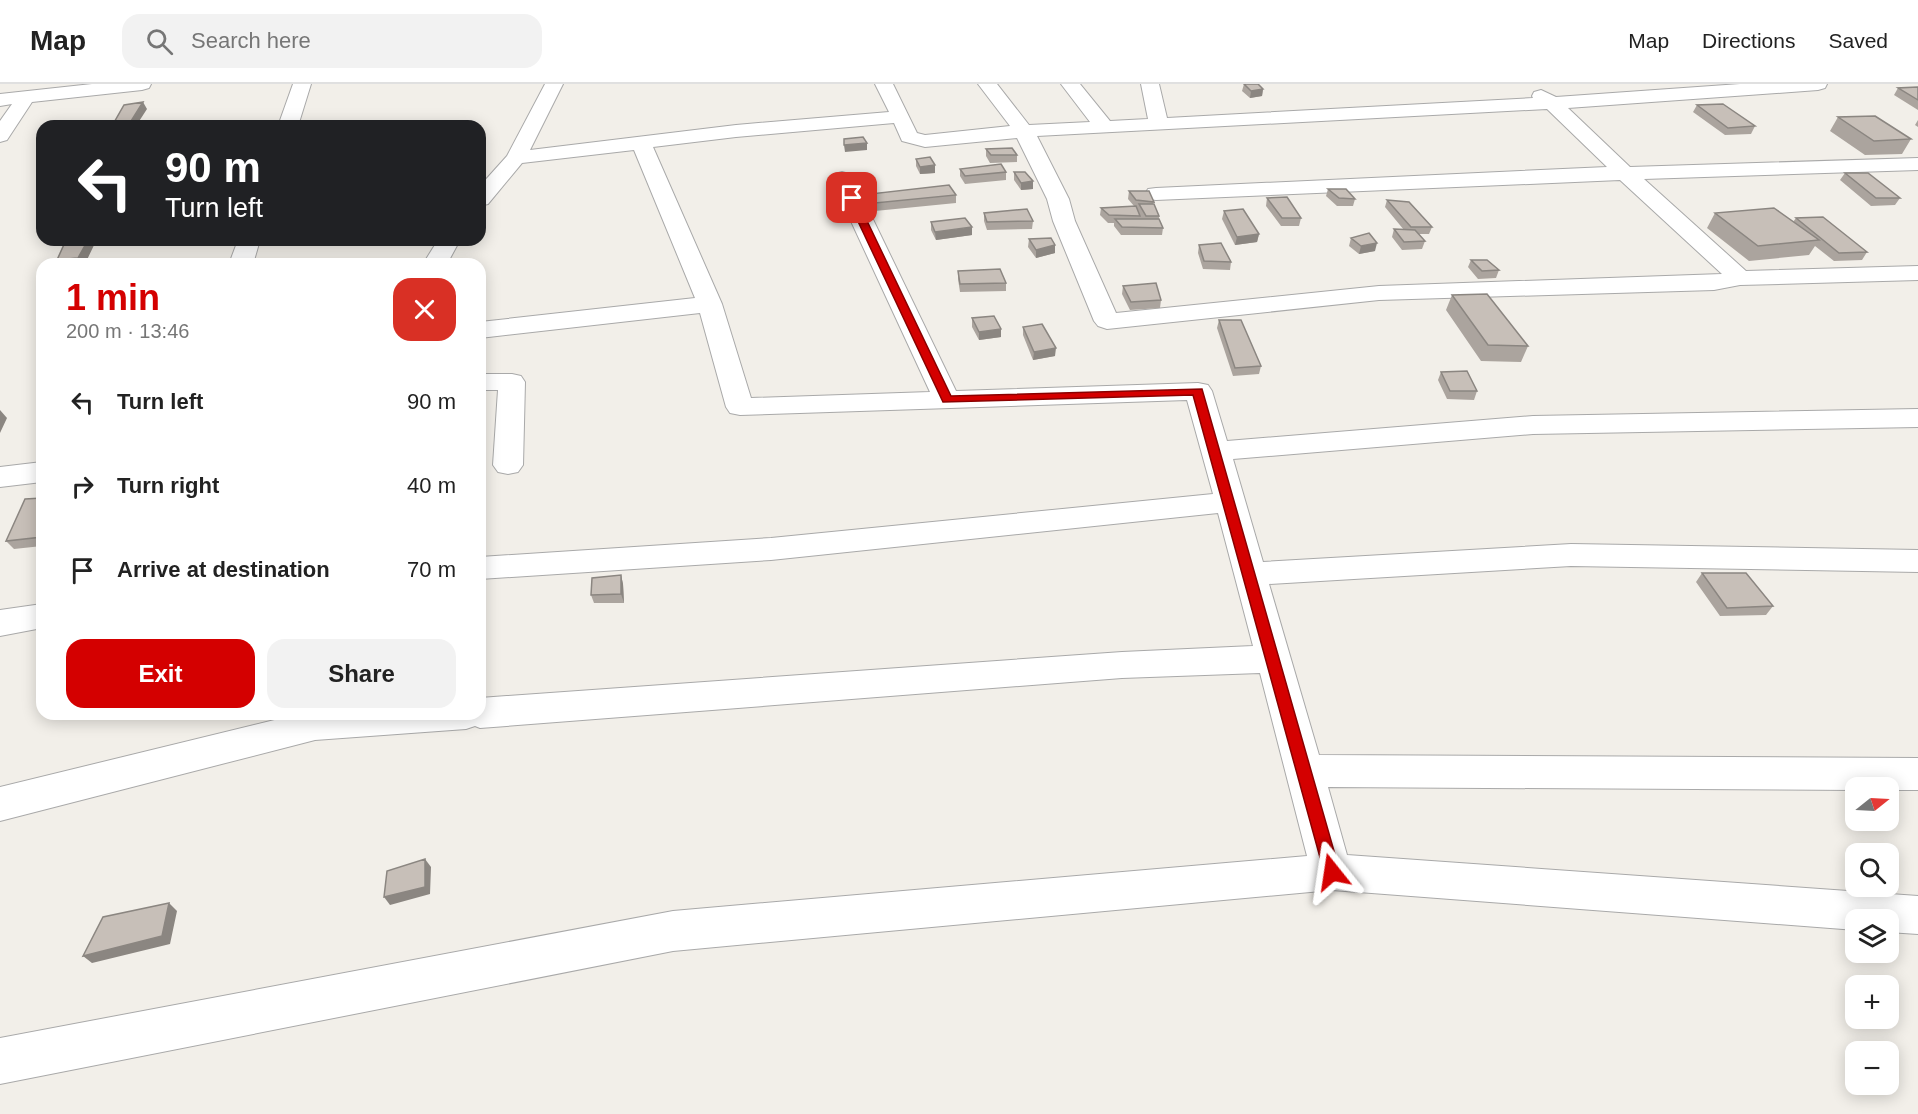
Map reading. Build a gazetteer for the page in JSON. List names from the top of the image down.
{
  "north": "right",
  "page": {
    "header": "Map",
    "search": "Search here",
    "nav": ["Map", "Directions", "Saved"],
    "turn": ["90 m", "Turn left"],
    "heading": ["1 min", "200 m · 13:46"],
    "list": [
      {
        "name": "Turn left",
        "value": "90 m"
      },
      {
        "name": "Turn right",
        "value": "40 m"
      },
      {
        "name": "Arrive at destination",
        "value": "70 m"
      }
    ],
    "buttons": ["Exit", "Share"],
    "map_buttons": ["+", "−"]
  }
}
